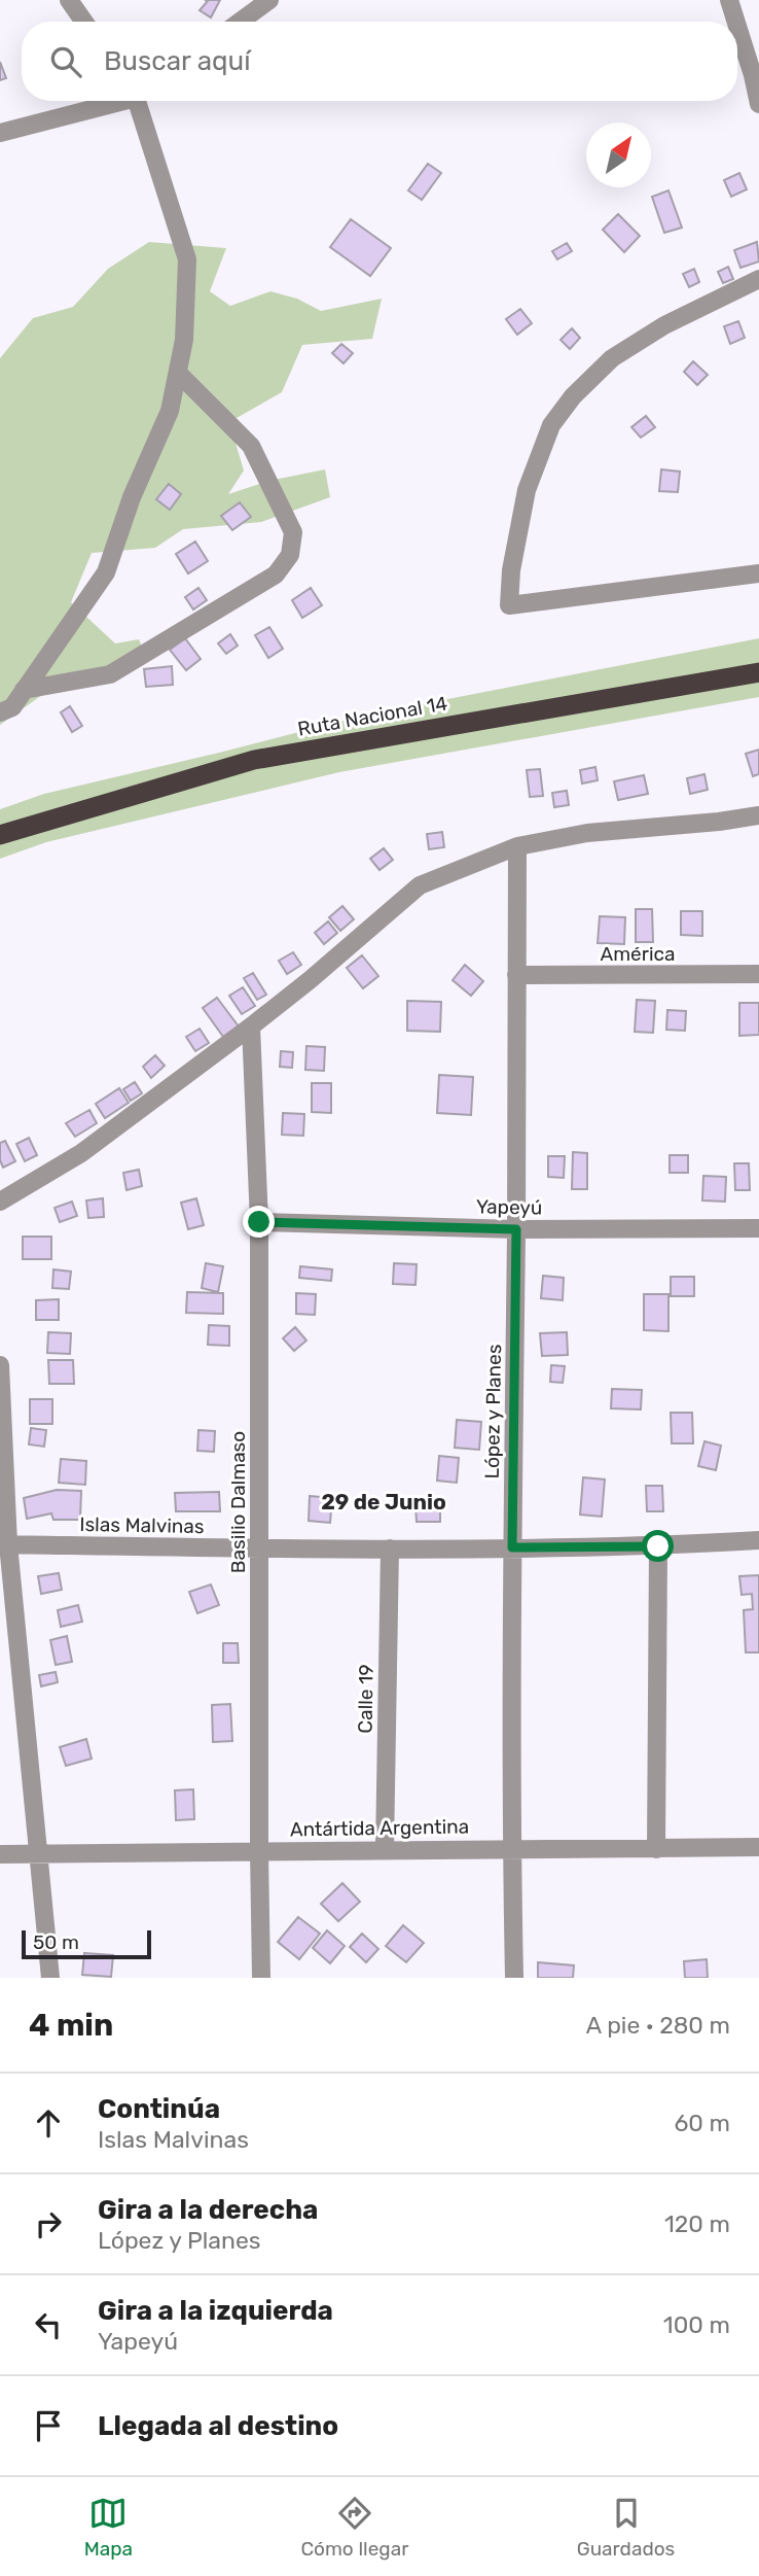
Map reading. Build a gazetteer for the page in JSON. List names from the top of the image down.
{
  "streets": {
    "highway": ["Ruta Nacional 14"],
    "street": [
      "América",
      "Yapeyú",
      "López y Planes",
      "Basilio Dalmaso",
      "Islas Malvinas",
      "Calle 19",
      "Antártida Argentina"
    ]
  },
  "crossings": [
    ["América", "López y Planes"],
    ["Yapeyú", "López y Planes"],
    ["Yapeyú", "Basilio Dalmaso"],
    ["López y Planes", "Islas Malvinas"],
    ["López y Planes", "Antártida Argentina"],
    ["Basilio Dalmaso", "Islas Malvinas"],
    ["Basilio Dalmaso", "Antártida Argentina"],
    ["Islas Malvinas", "Calle 19"],
    ["Calle 19", "Antártida Argentina"]
  ],
  "districts": ["29 de Junio"],
  "scale_bar": "50 m",
  "north": "top right",
  "page": {
    "search": "Buscar aquí",
    "scale": "50 m",
    "heading": ["4 min", "A pie · 280 m"],
    "list": [
      ["Continúa", "Islas Malvinas", "60 m"],
      ["Gira a la derecha", "López y Planes", "120 m"],
      ["Gira a la izquierda", "Yapeyú", "100 m"],
      "Llegada al destino"
    ],
    "nav": ["Mapa", "Cómo llegar", "Guardados"]
  }
}
